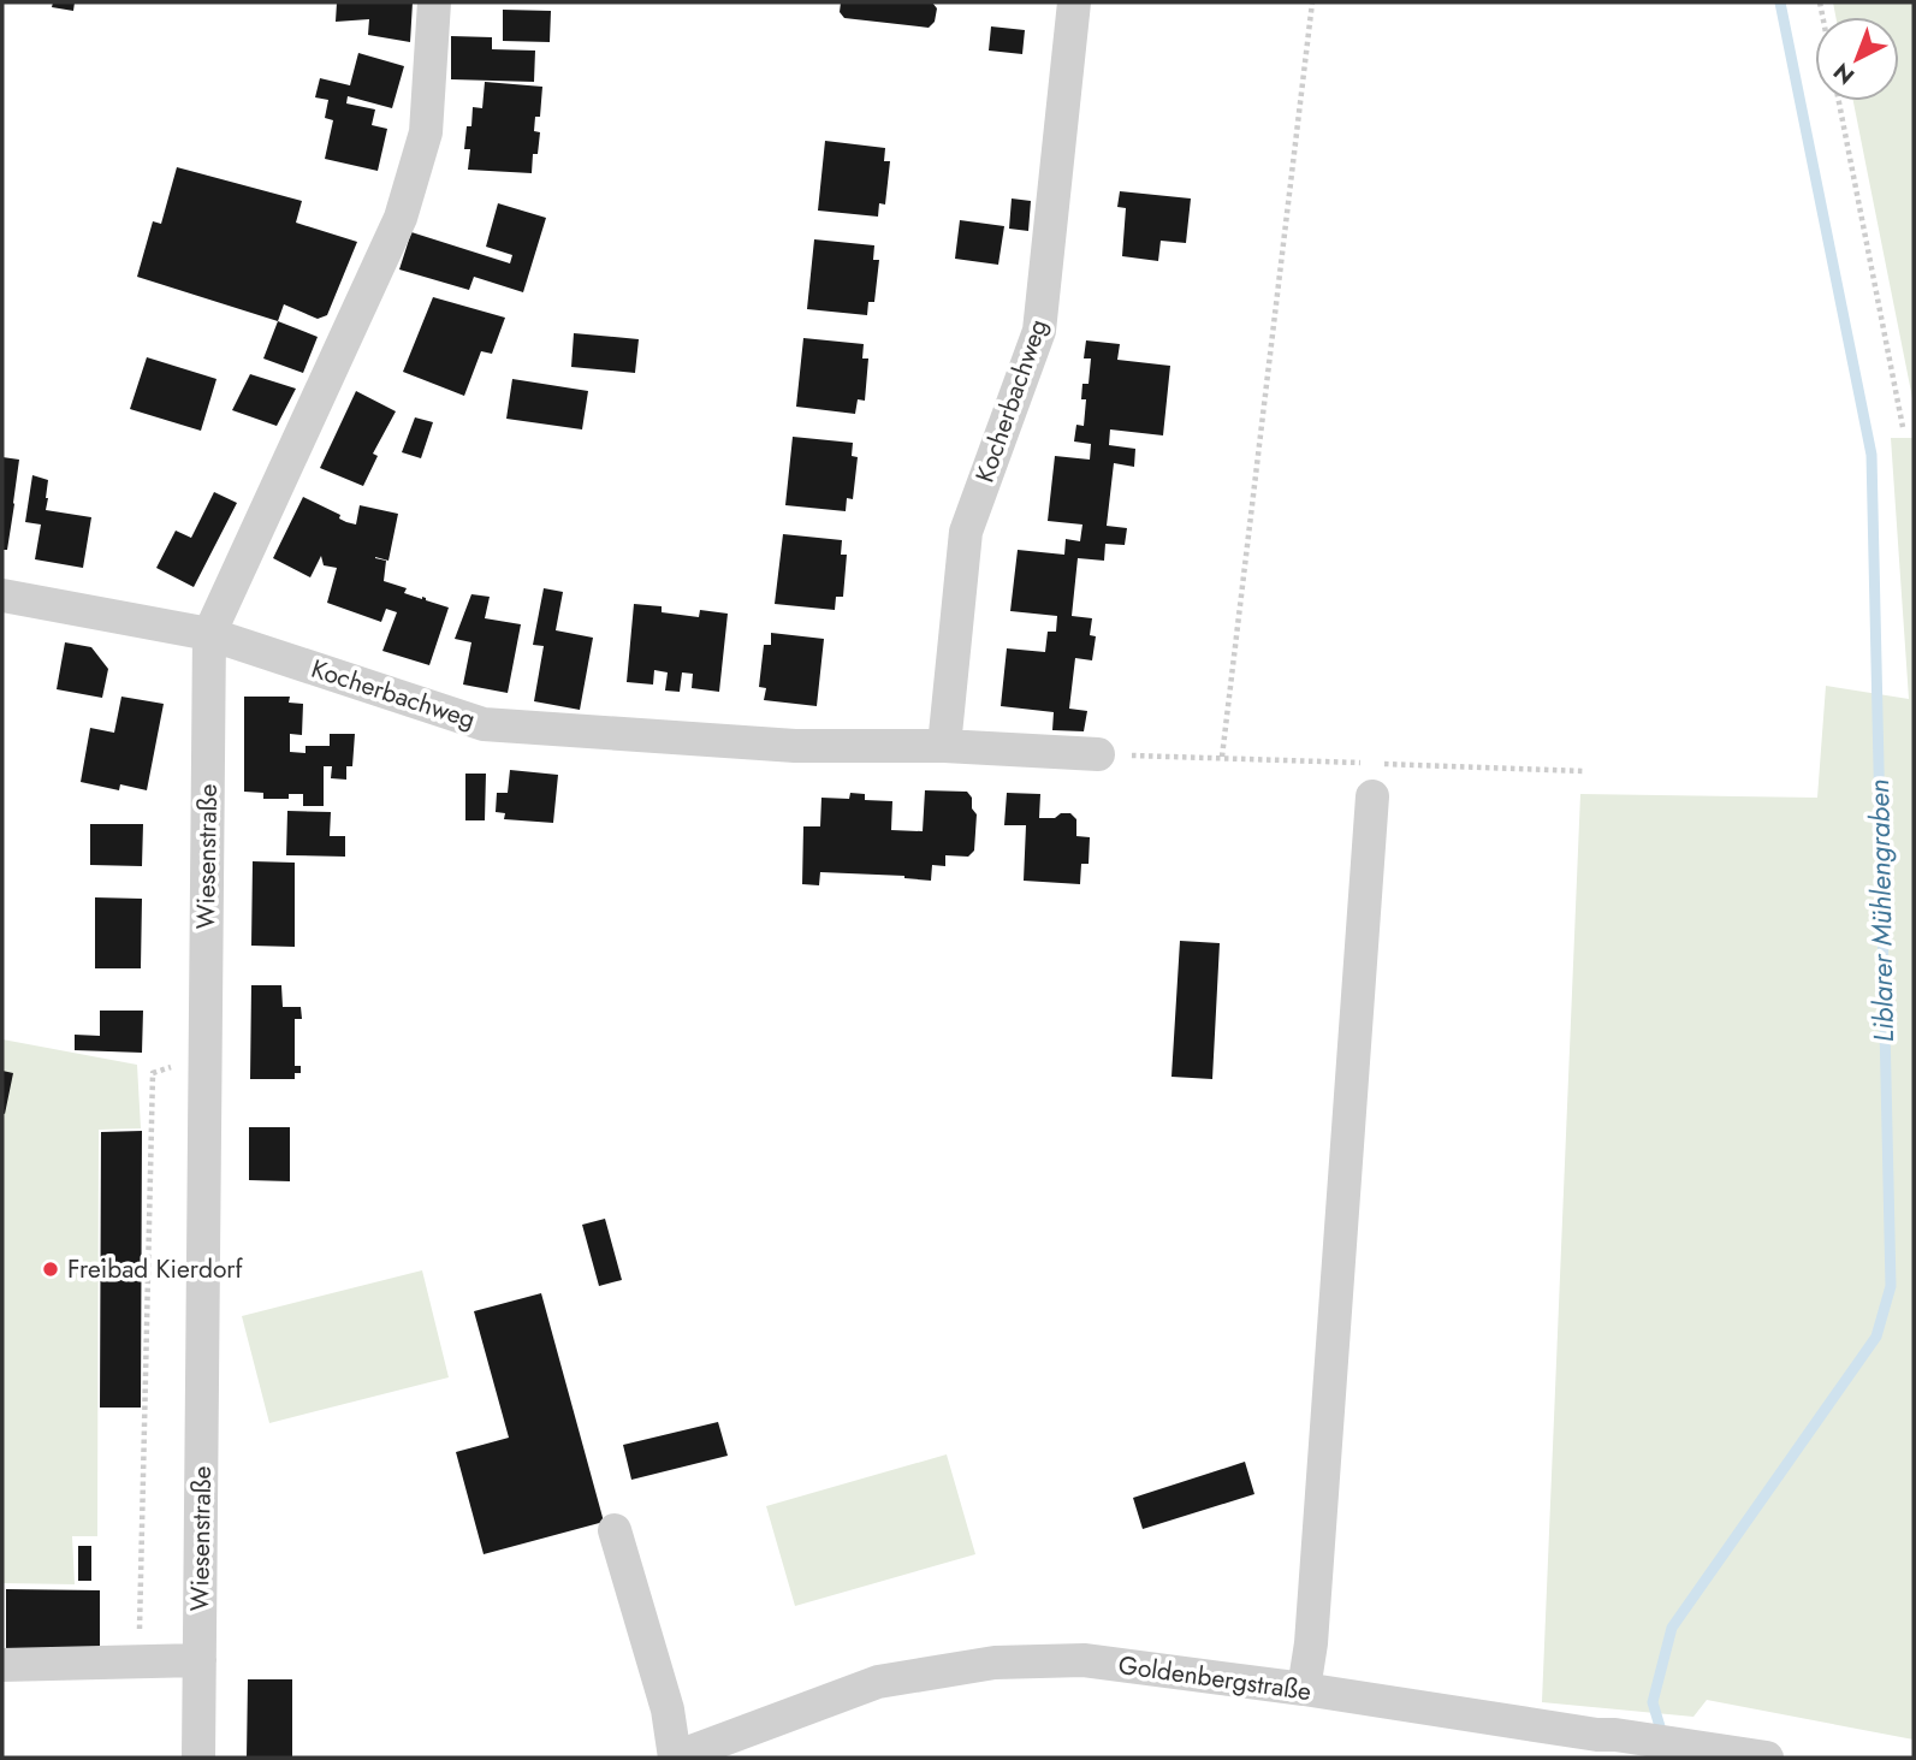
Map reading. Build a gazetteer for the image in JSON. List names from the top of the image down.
{
  "streets": {
    "street": ["Kocherbachweg", "Wiesenstraße", "Goldenbergstraße"]
  },
  "crossings": [
    ["Kocherbachweg", "Wiesenstraße"]
  ],
  "water": ["Liblarer Mühlengraben"],
  "places": ["Freibad Kierdorf"],
  "north": "bottom left"
}
